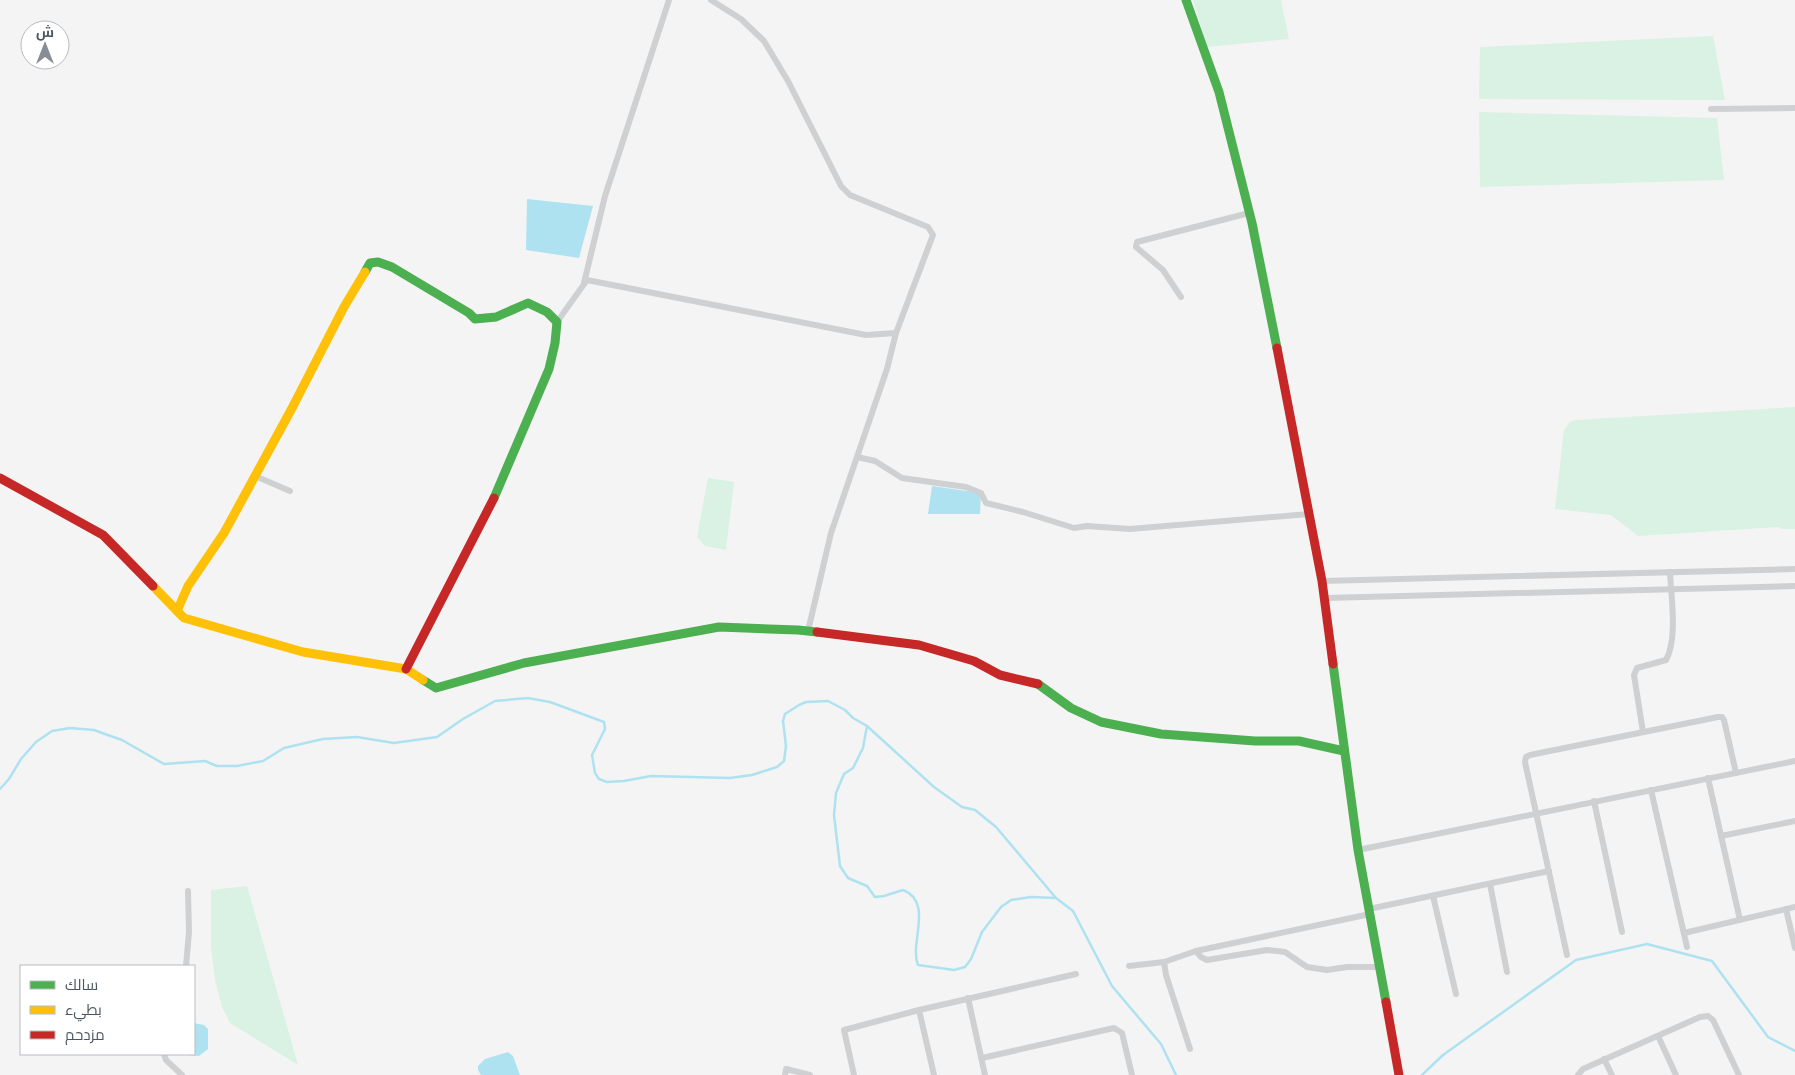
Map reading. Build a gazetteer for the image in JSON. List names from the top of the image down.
{
  "legend": ["سالك", "بطيء", "مزدحم"],
  "north": "top"
}
